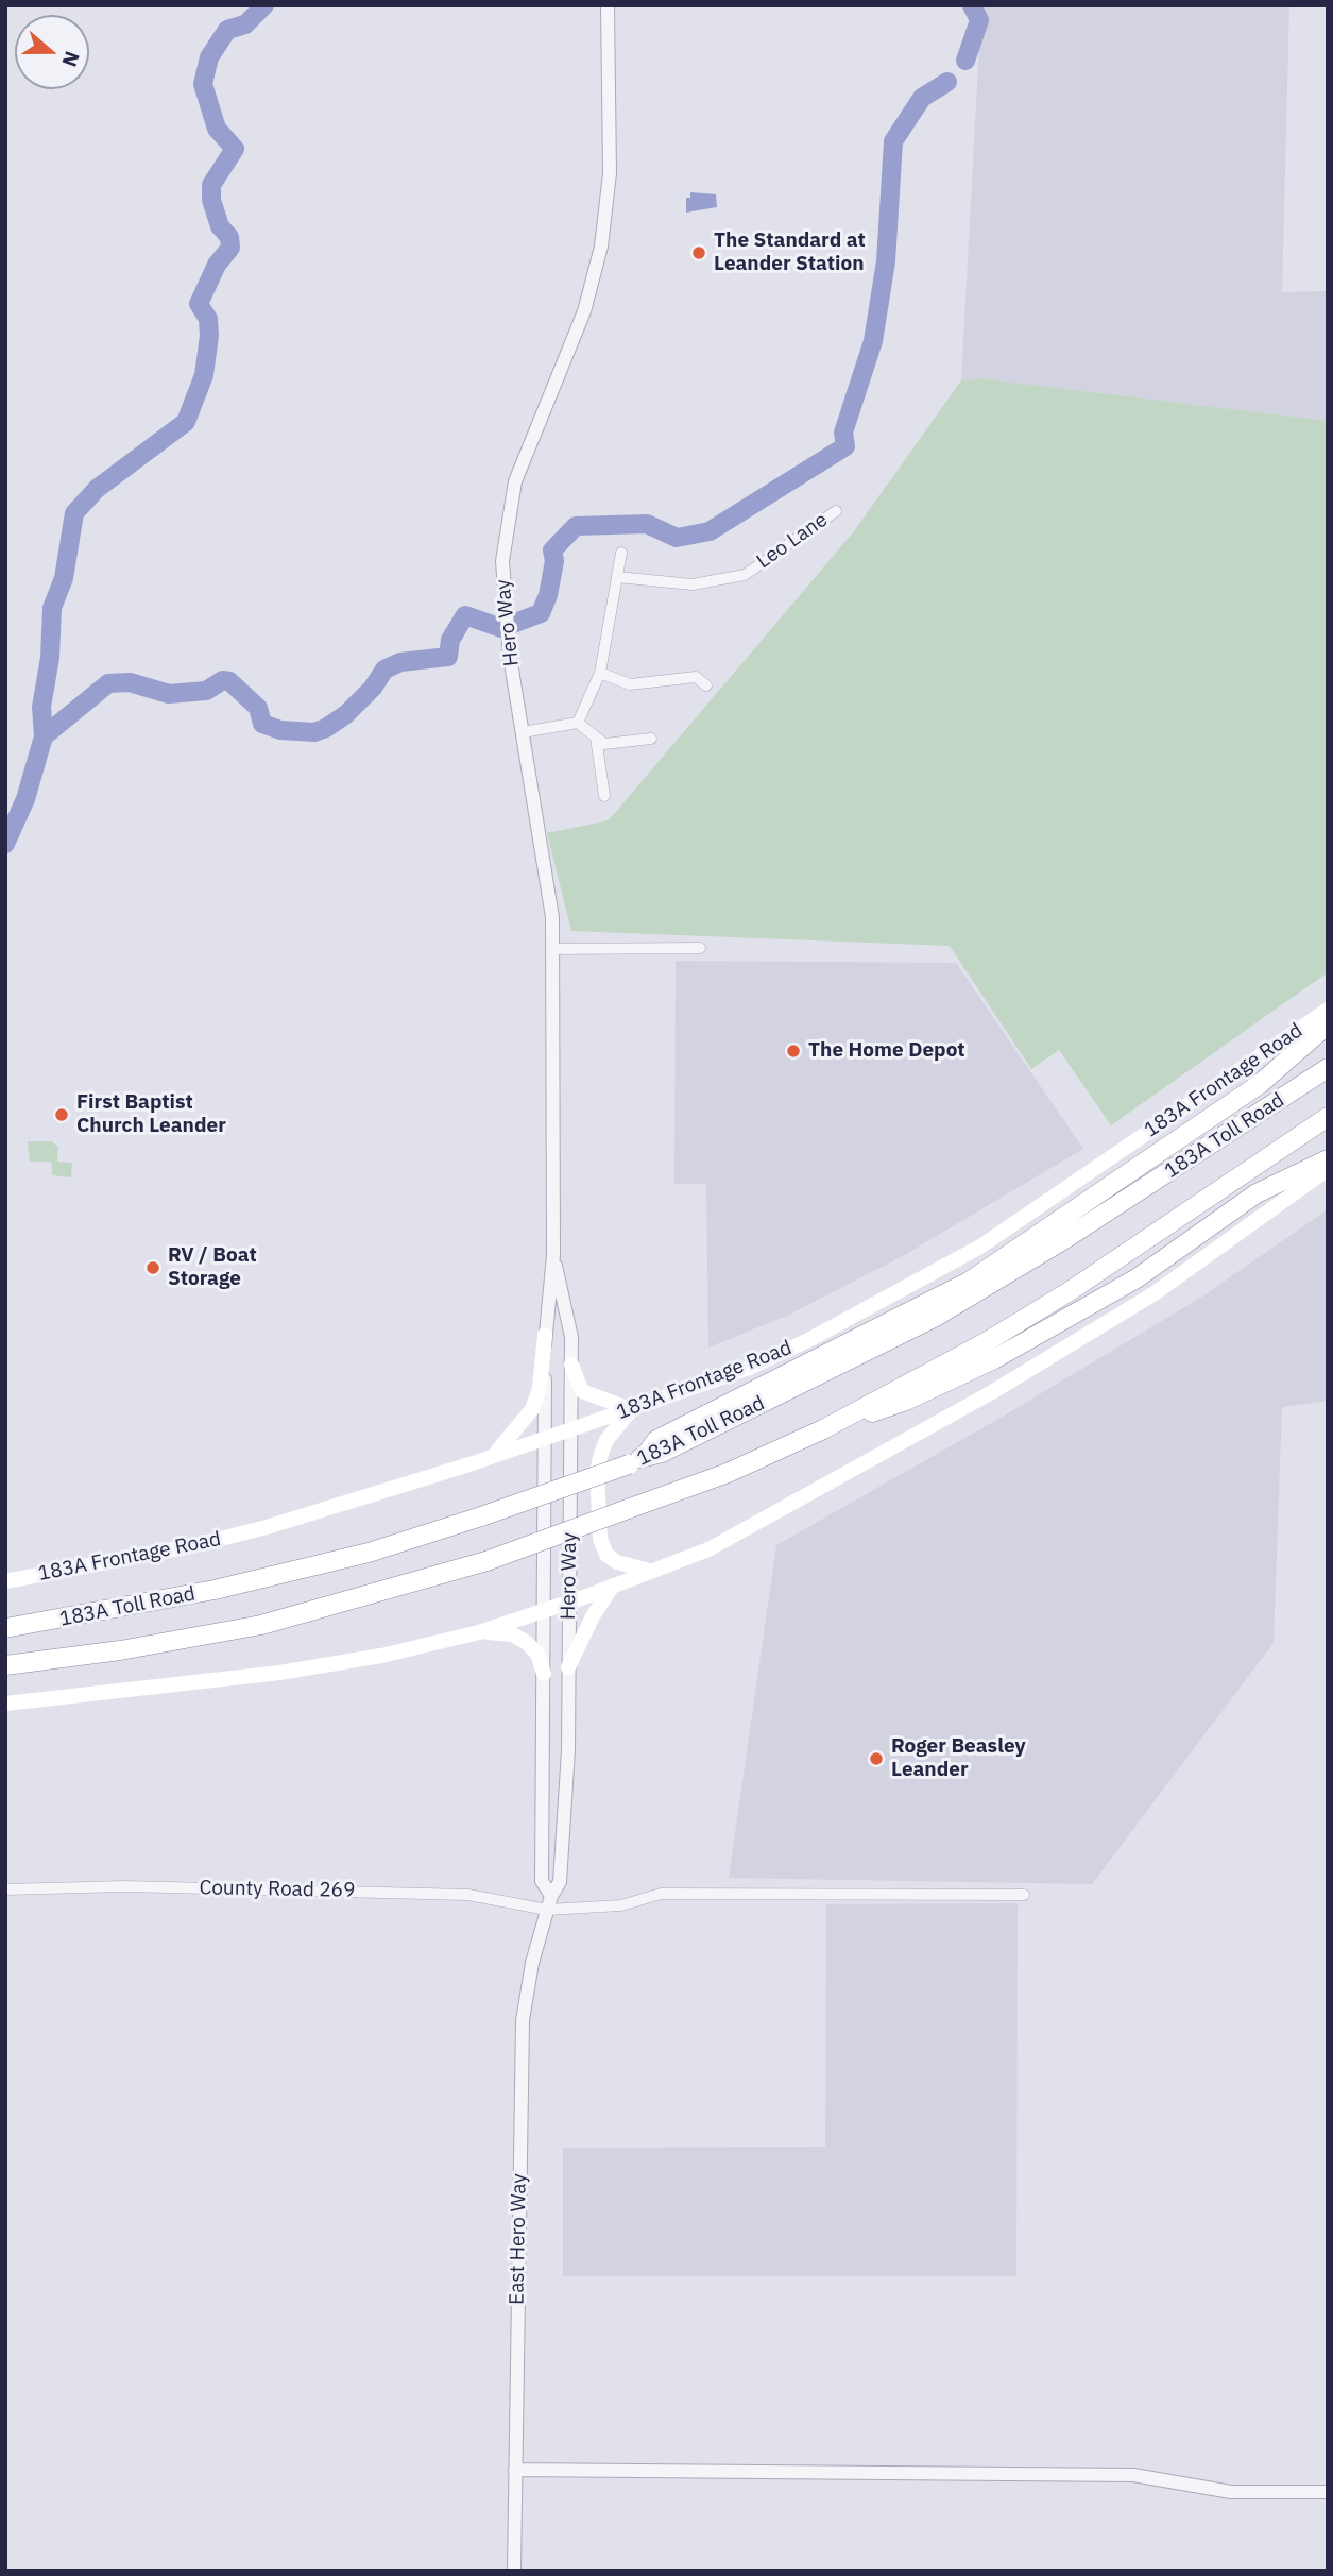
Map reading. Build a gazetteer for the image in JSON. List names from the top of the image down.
{
  "streets": {
    "highway": ["183A Toll Road"],
    "main road": ["183A Frontage Road"],
    "street": [
      "Leo Lane",
      "Hero Way",
      "County Road 269",
      "East Hero Way"
    ]
  },
  "crossings": [
    ["Hero Way", "183A Frontage Road"],
    ["Hero Way", "County Road 269"],
    ["Hero Way", "East Hero Way"],
    ["County Road 269", "East Hero Way"]
  ],
  "places": [
    "The Standard at Leander Station",
    "The Home Depot",
    "First Baptist Church Leander",
    "RV / Boat Storage",
    "Roger Beasley Leander"
  ],
  "north": "right"
}
